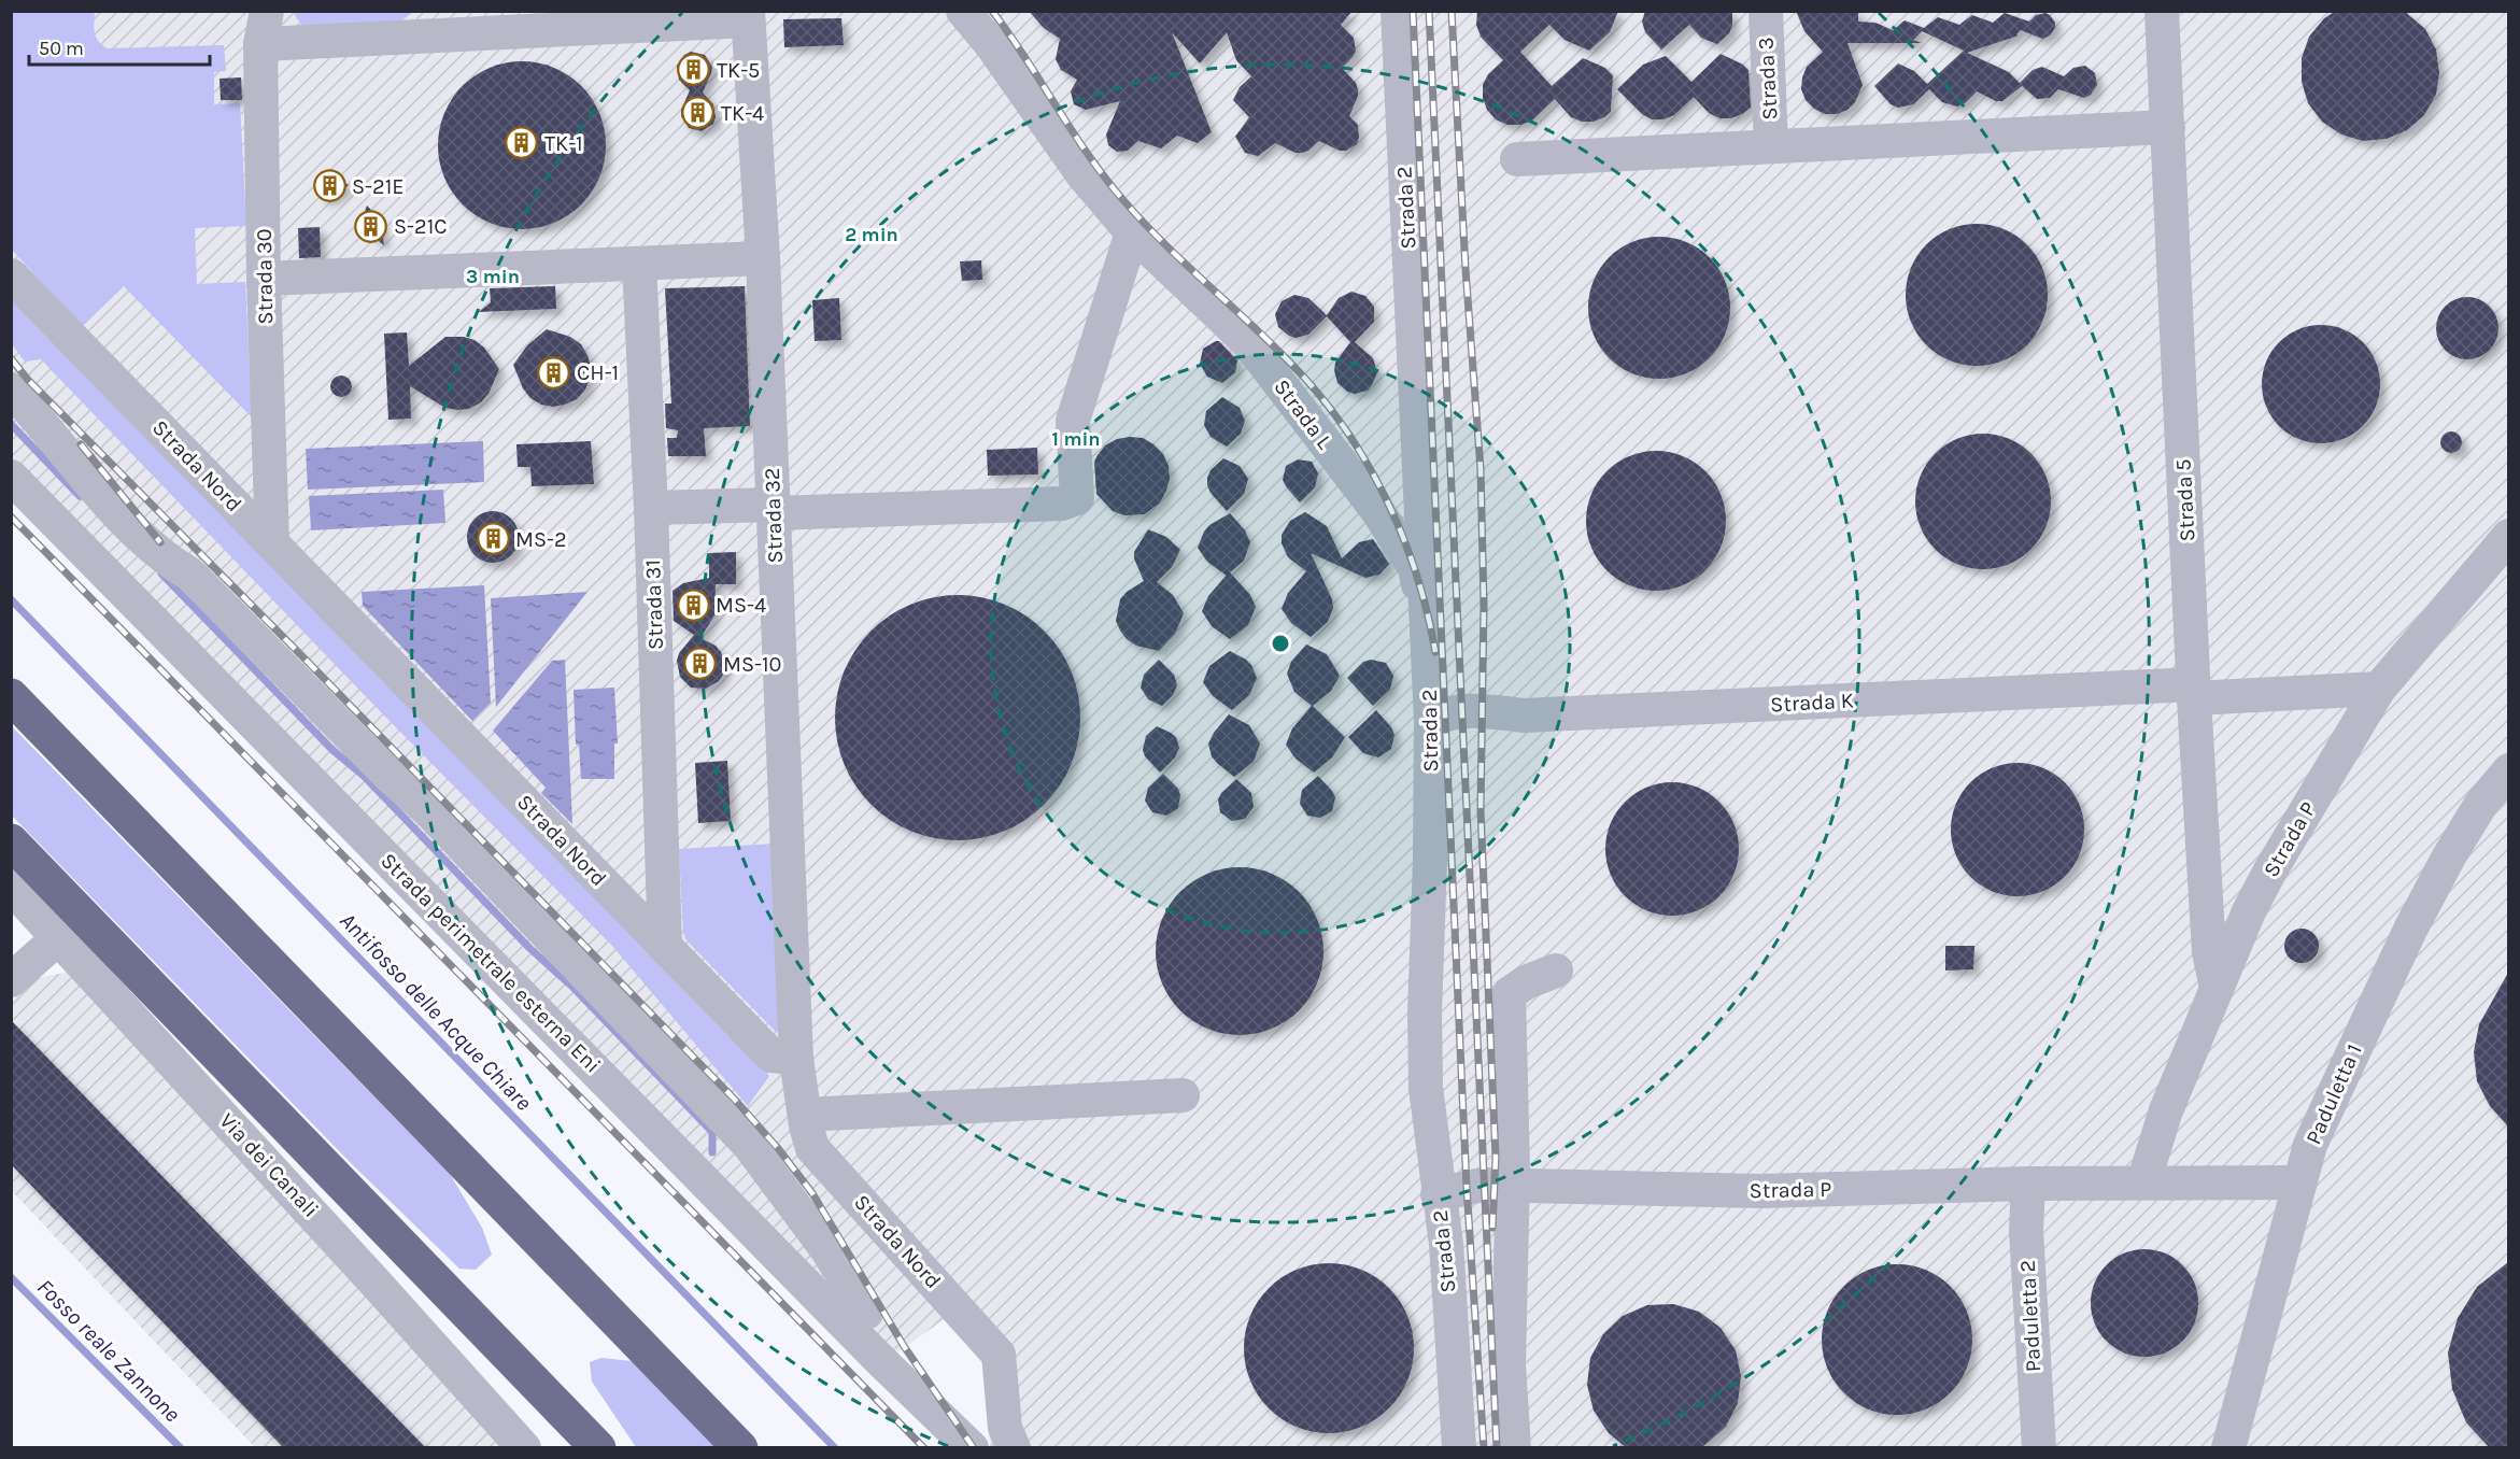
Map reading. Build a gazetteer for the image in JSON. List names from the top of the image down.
{
  "streets": {
    "street": [
      "Strada 3",
      "Strada 2",
      "Strada 30",
      "Strada L",
      "Strada Nord",
      "Strada 5",
      "Strada 32",
      "Strada 31",
      "Strada K",
      "Strada P",
      "Strada perimetrale esterna Eni",
      "Paduletta 1",
      "Via dei Canali",
      "Paduletta 2"
    ]
  },
  "crossings": [
    ["Strada 2", "Strada L"],
    ["Strada 2", "Strada K"],
    ["Strada 2", "Strada P"],
    ["Strada 30", "Strada Nord"],
    ["Strada Nord", "Strada 32"],
    ["Strada Nord", "Strada 31"],
    ["Strada 5", "Strada K"],
    ["Strada 5", "Strada P"],
    ["Strada K", "Strada P"],
    ["Strada P", "Paduletta 1"],
    ["Strada P", "Paduletta 2"]
  ],
  "water": ["Antifosso delle Acque Chiare", "Fosso reale Zannone"],
  "places": {
    "building": [
      "TK-5",
      "TK-4",
      "TK-1",
      "S-21E",
      "S-21C",
      "CH-1",
      "MS-2",
      "MS-4",
      "MS-10"
    ]
  },
  "scale_bar": "50 m",
  "rings": ["2 min", "3 min", "1 min"]
}
